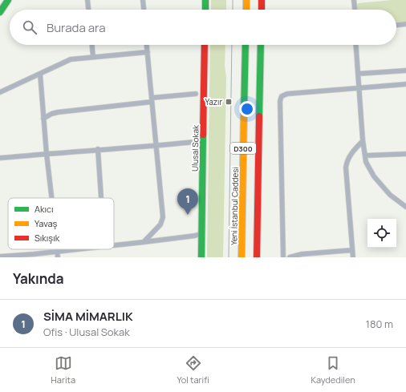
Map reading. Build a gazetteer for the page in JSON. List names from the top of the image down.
{
  "streets": {
    "main road": ["Ulusal Sokak", "D300", "Yeni İstanbul Caddesi"]
  },
  "places": {
    "transit": ["Yazır"]
  },
  "legend": ["Akıcı", "Yavaş", "Sıkışık"],
  "page": {
    "search": "Burada ara",
    "pins": "1",
    "heading": "Yakında",
    "list": [
      {
        "mark": "1",
        "name": "SİMA MİMARLIK",
        "note": "Ofis · Ulusal Sokak",
        "value": "180 m"
      }
    ],
    "nav": ["Harita", "Yol tarifi", "Kaydedilen"]
  }
}
